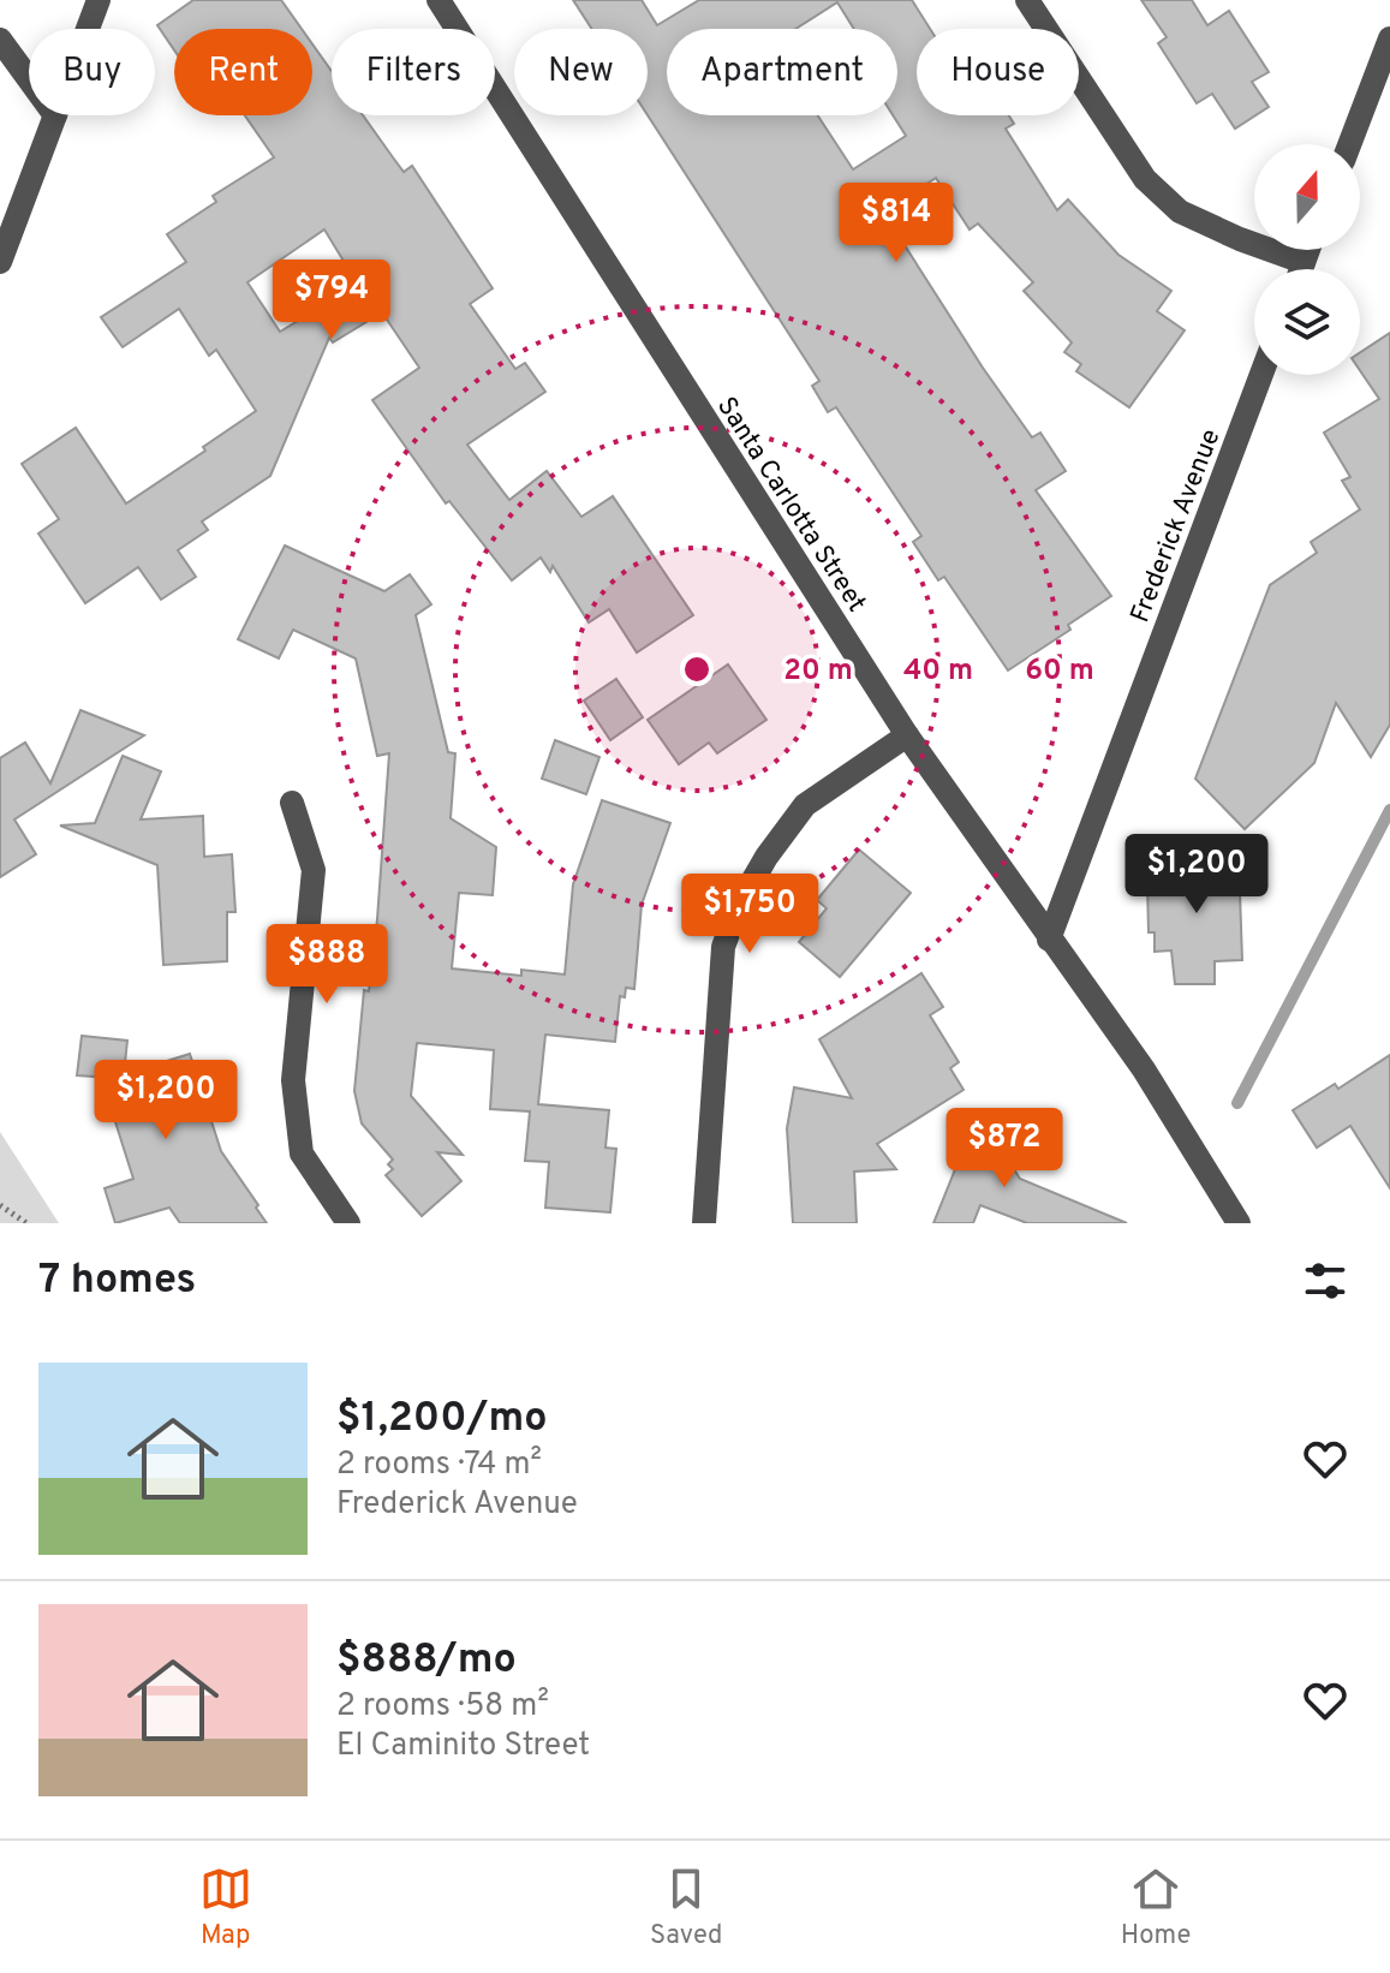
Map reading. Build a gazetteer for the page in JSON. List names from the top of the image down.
{
  "streets": {
    "street": ["Santa Carlotta Street", "Frederick Avenue"]
  },
  "crossings": [
    ["Santa Carlotta Street", "Frederick Avenue"]
  ],
  "north": "top",
  "page": {
    "chip": [
      "Buy",
      "Rent",
      "Filters",
      "New",
      "Apartment",
      "House"
    ],
    "price": [
      "$814",
      "$794",
      "$1,200",
      "$1,750",
      "$888",
      "$1,200",
      "$872"
    ],
    "heading": "7 homes",
    "list": [
      {
        "name": "$1,200/mo",
        "note": "2 rooms · 74 m² · Frederick Avenue"
      },
      {
        "name": "$888/mo",
        "note": "2 rooms · 58 m² · El Caminito Street"
      }
    ],
    "tabs": ["Map", "Saved", "Home"]
  },
  "rings": ["20 m", "40 m", "60 m"]
}
